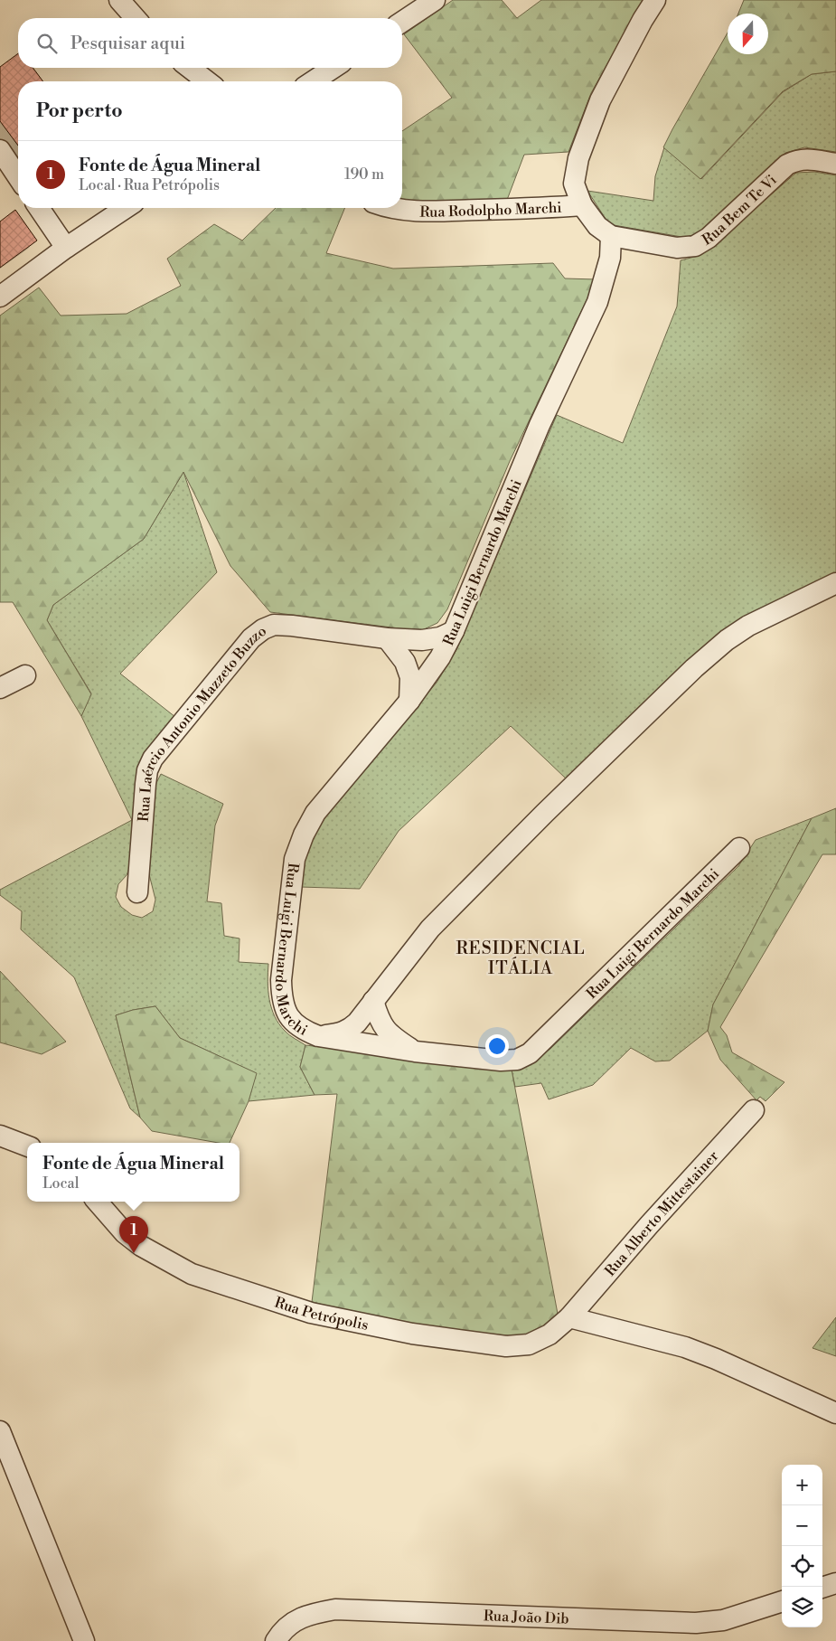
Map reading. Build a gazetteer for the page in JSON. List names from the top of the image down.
{
  "streets": {
    "street": [
      "Rua Rodolpho Marchi",
      "Rua Bem Te Vi",
      "Rua Luigi Bernardo Marchi",
      "Rua Laércio Antonio Mazzeto Buzzo",
      "Rua Alberto Mittestainer",
      "Rua Petrópolis",
      "Rua João Dib"
    ]
  },
  "crossings": [
    ["Rua Bem Te Vi", "Rua Luigi Bernardo Marchi"],
    ["Rua Luigi Bernardo Marchi", "Rua Laércio Antonio Mazzeto Buzzo"],
    ["Rua Alberto Mittestainer", "Rua Petrópolis"]
  ],
  "districts": ["RESIDENCIAL ITÁLIA"],
  "north": "bottom",
  "page": {
    "search": "Pesquisar aqui",
    "heading": "Por perto",
    "list": [
      {
        "mark": "1",
        "name": "Fonte de Água Mineral",
        "note": "Local · Rua Petrópolis",
        "value": "190 m"
      }
    ],
    "popup": ["Fonte de Água Mineral", "Local"],
    "pins": "1",
    "map_buttons": ["+", "−"]
  }
}
